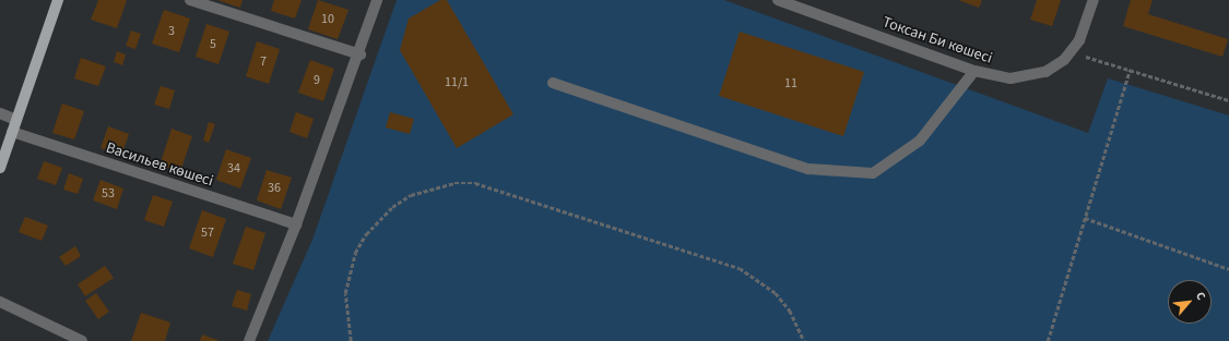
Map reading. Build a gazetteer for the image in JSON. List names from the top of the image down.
{
  "streets": {
    "street": ["Токсан Би көшесі", "Васильев көшесі"]
  },
  "house_numbers": [
    "10",
    "3",
    "5",
    "7",
    "9",
    "11/1",
    "11",
    "34",
    "36",
    "53",
    "57"
  ],
  "north": "top right"
}
